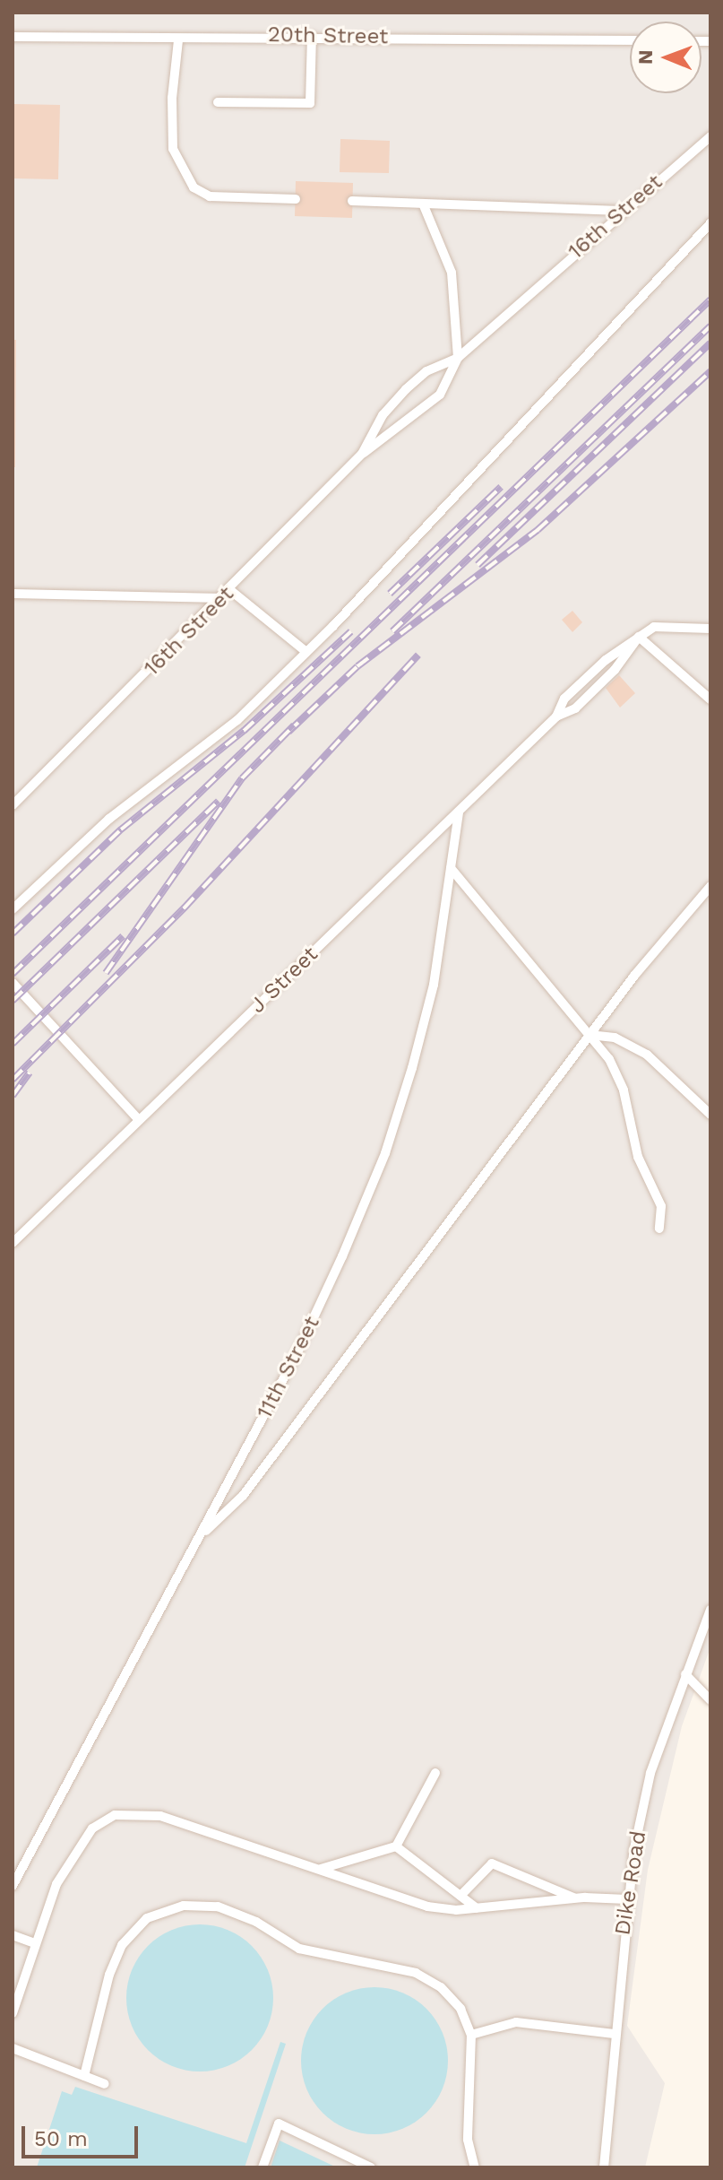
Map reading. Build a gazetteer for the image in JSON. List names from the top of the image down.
{
  "streets": {
    "lane": [
      "20th Street",
      "16th Street",
      "J Street",
      "11th Street",
      "Dike Road"
    ]
  },
  "crossings": [
    ["J Street", "11th Street"]
  ],
  "scale_bar": "50 m",
  "north": "left"
}
